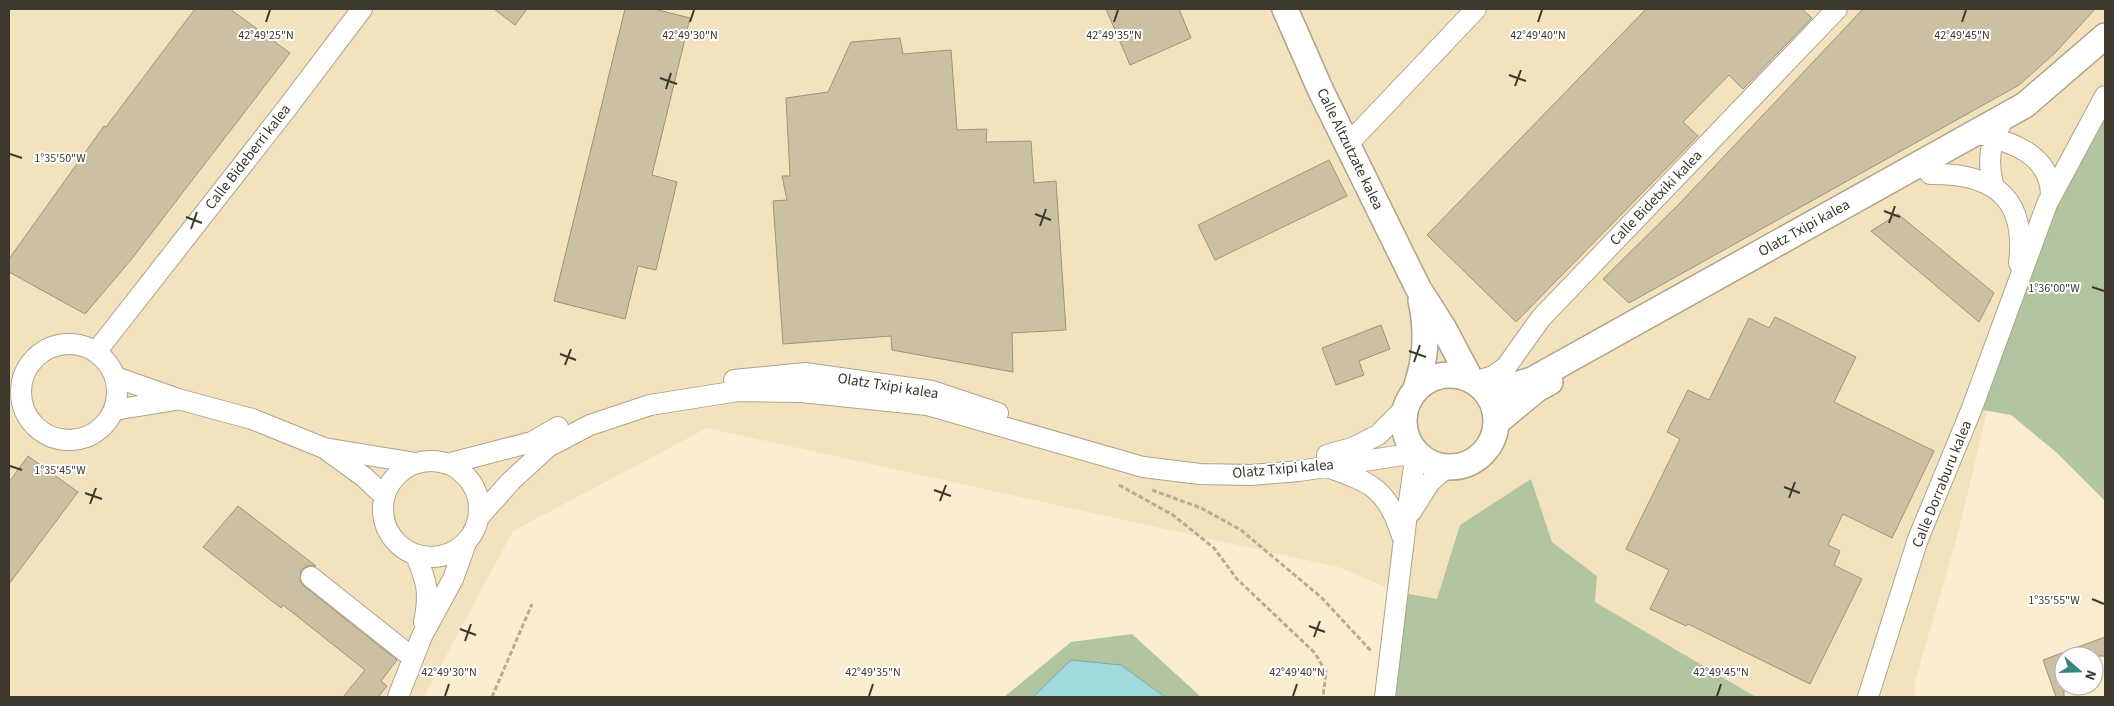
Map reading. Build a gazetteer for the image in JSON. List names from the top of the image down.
{
  "streets": {
    "main road": ["Calle Altzutzate kalea", "Olatz Txipi kalea"],
    "street": ["Calle Bideberri kalea", "Calle Bidetxiki kalea", "Calle Dorraburu kalea"]
  },
  "crossings": [
    ["Calle Bidetxiki kalea", "Olatz Txipi kalea"]
  ],
  "north": "right",
  "coordinates": [
    "42°49'25\"N",
    "42°49'30\"N",
    "42°49'35\"N",
    "42°49'40\"N",
    "42°49'45\"N",
    "1°35'50\"W",
    "1°36'00\"W",
    "1°35'45\"W",
    "1°35'55\"W"
  ]
}
